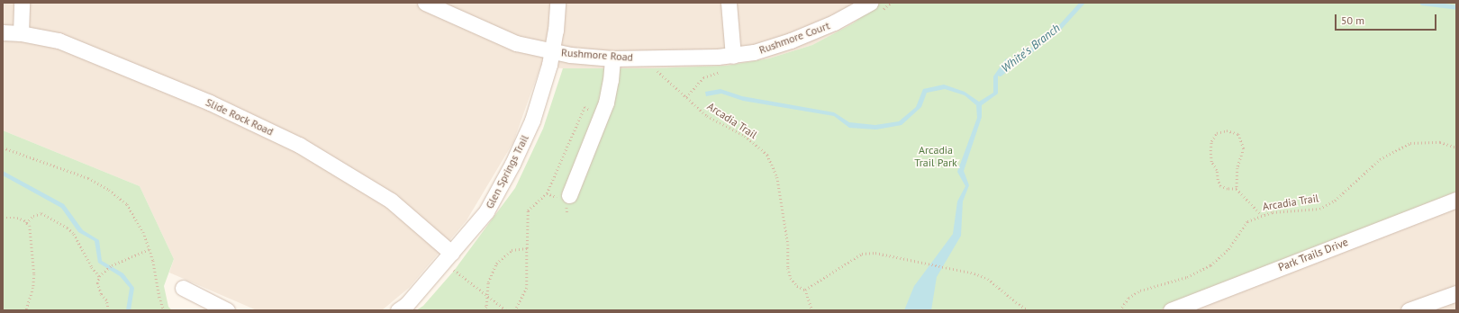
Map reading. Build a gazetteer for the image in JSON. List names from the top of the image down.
{
  "streets": {
    "street": [
      "Rushmore Court",
      "Rushmore Road",
      "Slide Rock Road",
      "Glen Springs Trail",
      "Park Trails Drive"
    ],
    "path": ["Arcadia Trail"]
  },
  "crossings": [
    ["Rushmore Court", "Rushmore Road"],
    ["Rushmore Court", "Arcadia Trail"],
    ["Rushmore Road", "Arcadia Trail"],
    ["Rushmore Road", "Glen Springs Trail"],
    ["Slide Rock Road", "Glen Springs Trail"]
  ],
  "water": ["White's Branch"],
  "parks": ["Arcadia Trail Park"],
  "scale_bar": "50 m"
}
